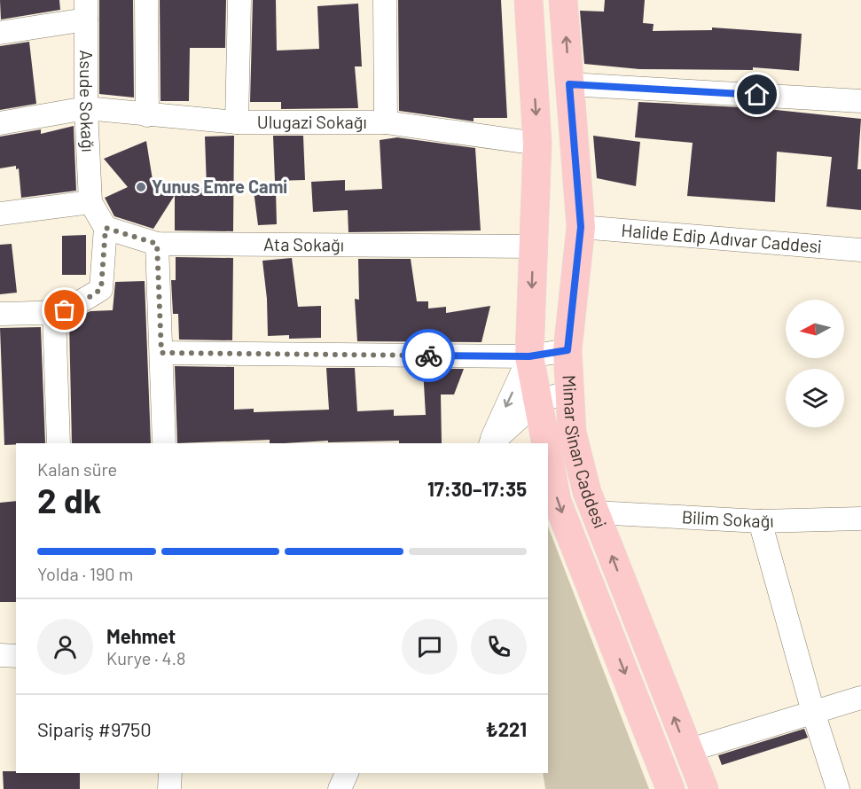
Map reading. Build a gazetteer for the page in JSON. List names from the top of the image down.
{
  "streets": {
    "main road": ["Mimar Sinan Caddesi"],
    "street": [
      "Asude Sokağı",
      "Ulugazi Sokağı",
      "Halide Edip Adıvar Caddesi",
      "Ata Sokağı",
      "Bilim Sokağı"
    ]
  },
  "crossings": [
    ["Asude Sokağı", "Ulugazi Sokağı"],
    ["Ulugazi Sokağı", "Mimar Sinan Caddesi"],
    ["Halide Edip Adıvar Caddesi", "Mimar Sinan Caddesi"],
    ["Ata Sokağı", "Mimar Sinan Caddesi"],
    ["Mimar Sinan Caddesi", "Bilim Sokağı"]
  ],
  "places": ["Yunus Emre Cami"],
  "north": "left",
  "page": {
    "heading": ["2 dk", "Kalan süre", "17:30–17:35"],
    "panel": [
      "Mehmet",
      "Kurye · 4.8",
      "Sipariş #9750",
      "₺221"
    ],
    "bar": "Yolda · 190 m"
  }
}
